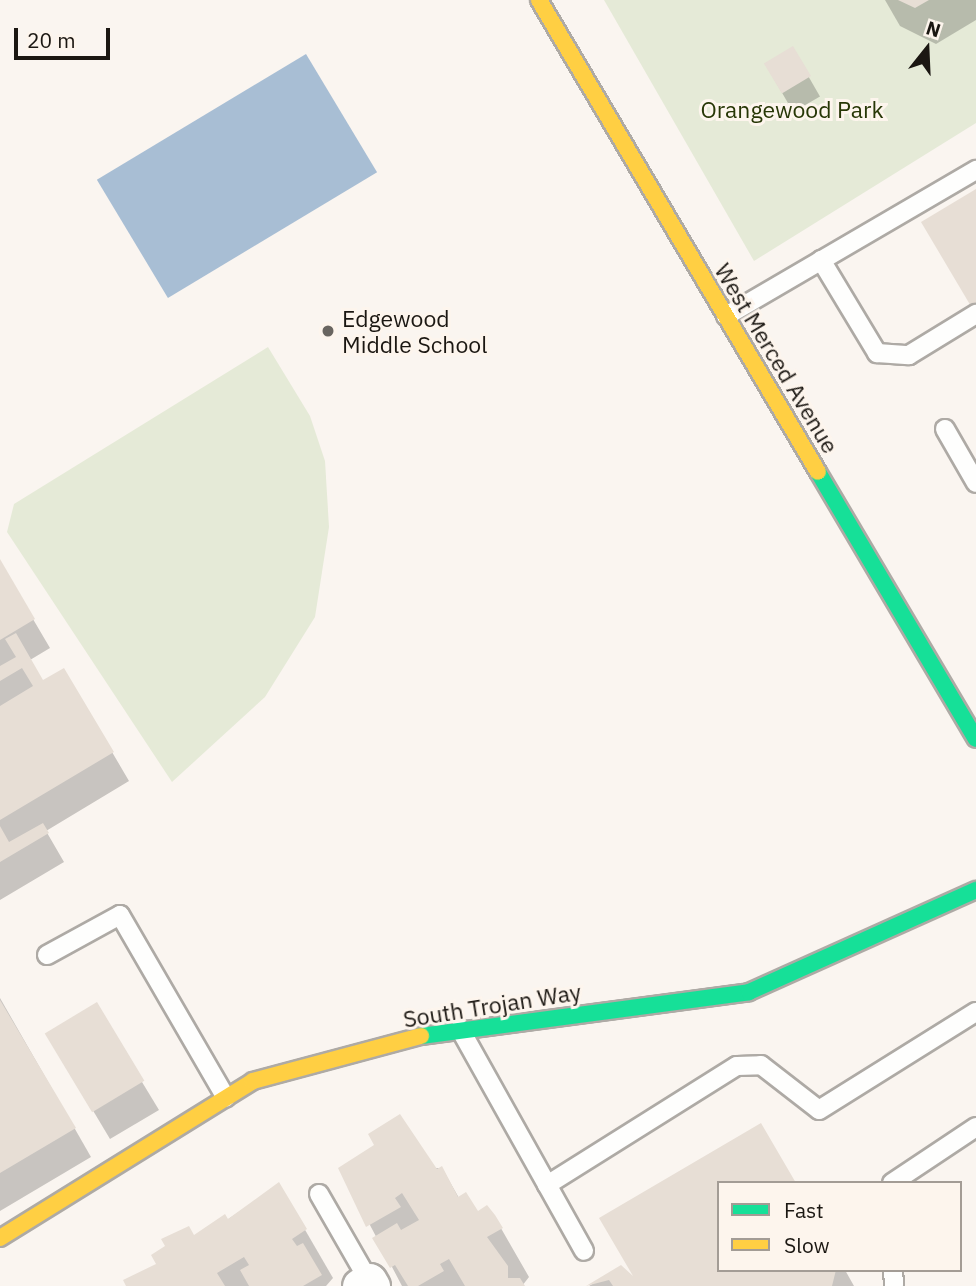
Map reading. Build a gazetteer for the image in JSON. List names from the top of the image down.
{
  "streets": {
    "street": ["West Merced Avenue", "South Trojan Way"]
  },
  "parks": ["Orangewood Park"],
  "places": ["Edgewood Middle School"],
  "legend": ["Fast", "Slow"],
  "scale_bar": "20 m",
  "north": "top"
}
